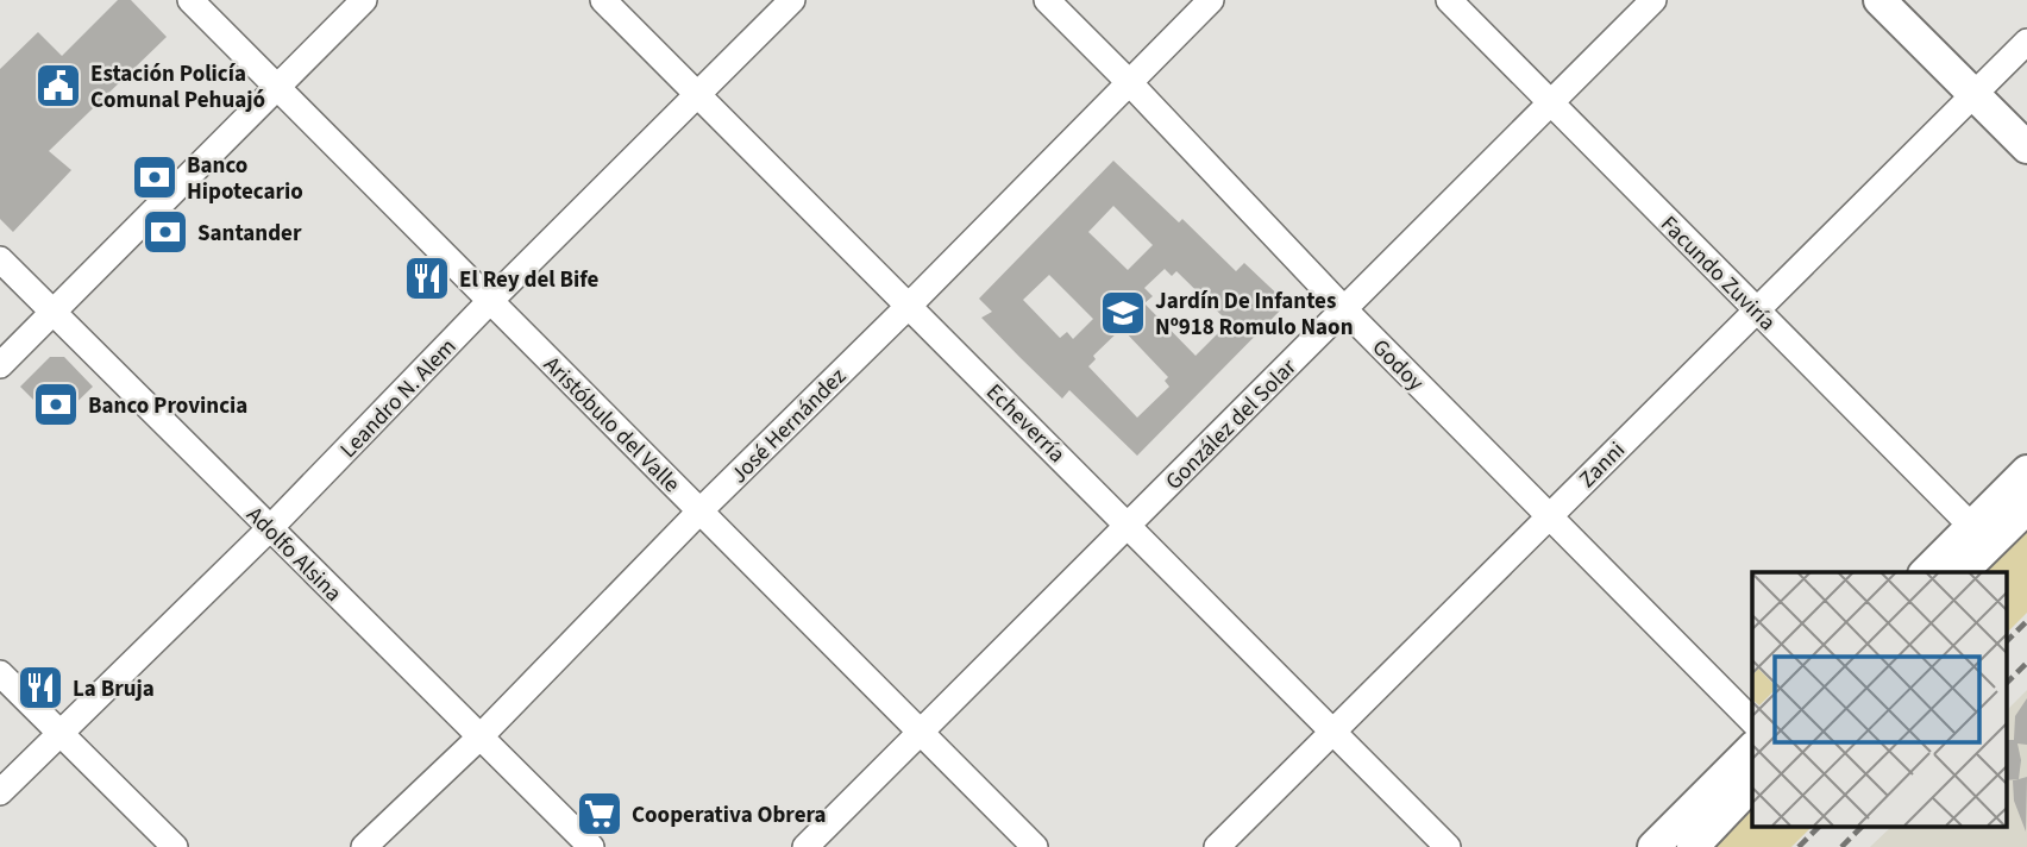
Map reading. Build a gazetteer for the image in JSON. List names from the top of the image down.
{
  "streets": {
    "street": [
      "Facundo Zuviría",
      "Godoy",
      "Leandro N. Alem",
      "Echeverría",
      "Aristóbulo del Valle",
      "González del Solar",
      "José Hernández",
      "Zanni",
      "Adolfo Alsina"
    ]
  },
  "crossings": [
    ["Facundo Zuviría", "González del Solar"],
    ["Facundo Zuviría", "Zanni"],
    ["Godoy", "González del Solar"],
    ["Godoy", "José Hernández"],
    ["Godoy", "Zanni"],
    ["Leandro N. Alem", "Echeverría"],
    ["Leandro N. Alem", "Aristóbulo del Valle"],
    ["Leandro N. Alem", "Adolfo Alsina"],
    ["Echeverría", "González del Solar"],
    ["Echeverría", "José Hernández"],
    ["Echeverría", "Zanni"],
    ["Aristóbulo del Valle", "González del Solar"],
    ["Aristóbulo del Valle", "José Hernández"],
    ["José Hernández", "Adolfo Alsina"]
  ],
  "places": {
    "public building": ["Estación Policía Comunal Pehuajó"],
    "bank": ["Banco Hipotecario", "Santander", "Banco Provincia"],
    "restaurant": ["El Rey del Bife", "La Bruja"],
    "school or university": ["Jardín De Infantes Nº918 Romulo Naon"],
    "supermarket": ["Cooperativa Obrera"]
  }
}
